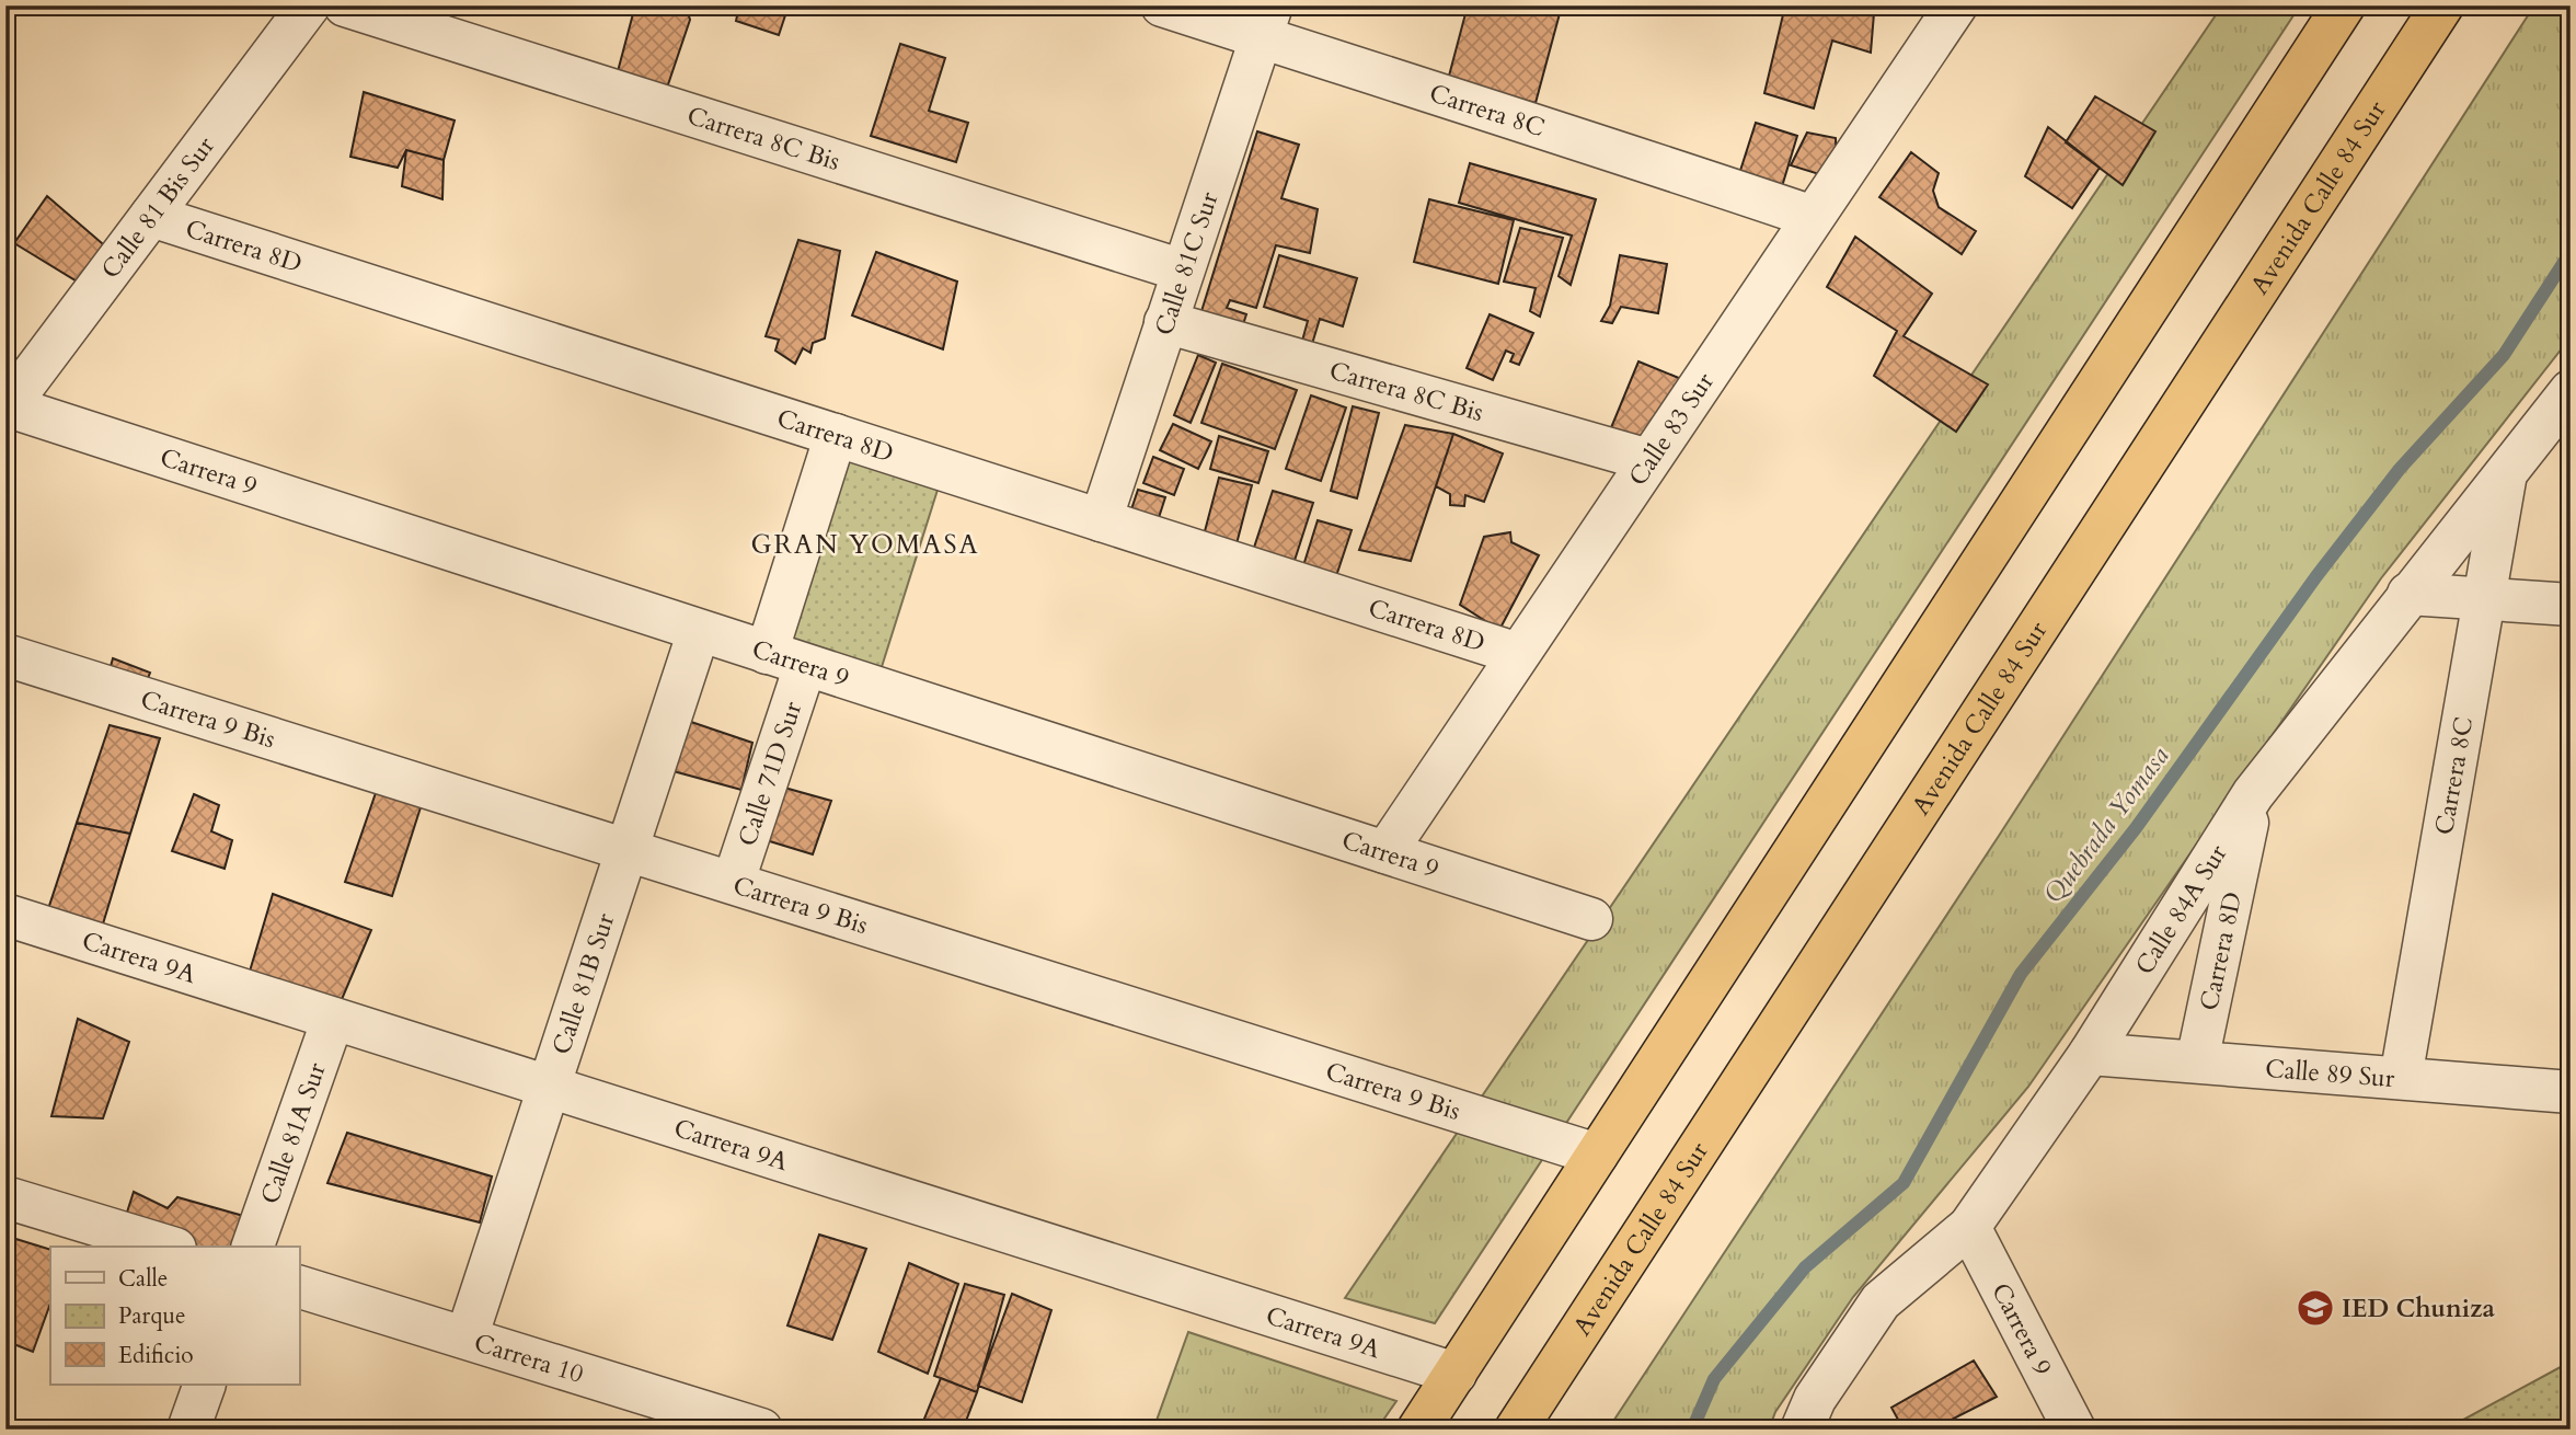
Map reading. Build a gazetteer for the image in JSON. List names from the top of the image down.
{
  "streets": {
    "highway": ["Avenida Calle 84 Sur"],
    "street": [
      "Carrera 8C",
      "Carrera 8C Bis",
      "Calle 81 Bis Sur",
      "Carrera 8D",
      "Calle 81C Sur",
      "Calle 83 Sur",
      "Carrera 9",
      "Carrera 9 Bis",
      "Calle 71D Sur",
      "Calle 84A Sur",
      "Carrera 9A",
      "Calle 81B Sur",
      "Calle 89 Sur",
      "Calle 81A Sur",
      "Carrera 10"
    ]
  },
  "crossings": [
    ["Carrera 8C", "Calle 81C Sur"],
    ["Carrera 8C", "Calle 83 Sur"],
    ["Carrera 8C", "Calle 84A Sur"],
    ["Carrera 8C", "Calle 89 Sur"],
    ["Carrera 8C Bis", "Calle 81C Sur"],
    ["Carrera 8C Bis", "Calle 83 Sur"],
    ["Calle 81 Bis Sur", "Carrera 8D"],
    ["Calle 81 Bis Sur", "Carrera 9"],
    ["Carrera 8D", "Calle 81C Sur"],
    ["Carrera 8D", "Calle 83 Sur"],
    ["Carrera 8D", "Calle 71D Sur"],
    ["Carrera 8D", "Calle 84A Sur"],
    ["Carrera 8D", "Calle 89 Sur"],
    ["Calle 83 Sur", "Carrera 9"],
    ["Carrera 9", "Calle 71D Sur"],
    ["Carrera 9", "Calle 84A Sur"],
    ["Carrera 9", "Calle 81B Sur"],
    ["Carrera 9 Bis", "Calle 71D Sur"],
    ["Carrera 9 Bis", "Calle 81B Sur"],
    ["Calle 84A Sur", "Calle 89 Sur"],
    ["Carrera 9A", "Calle 81B Sur"],
    ["Carrera 9A", "Calle 81A Sur"],
    ["Calle 81B Sur", "Carrera 10"]
  ],
  "districts": ["GRAN YOMASA"],
  "water": ["Quebrada Yomasa"],
  "places": {
    "school or university": ["IED Chuniza"]
  },
  "legend": ["Calle", "Parque", "Edificio"]
}
